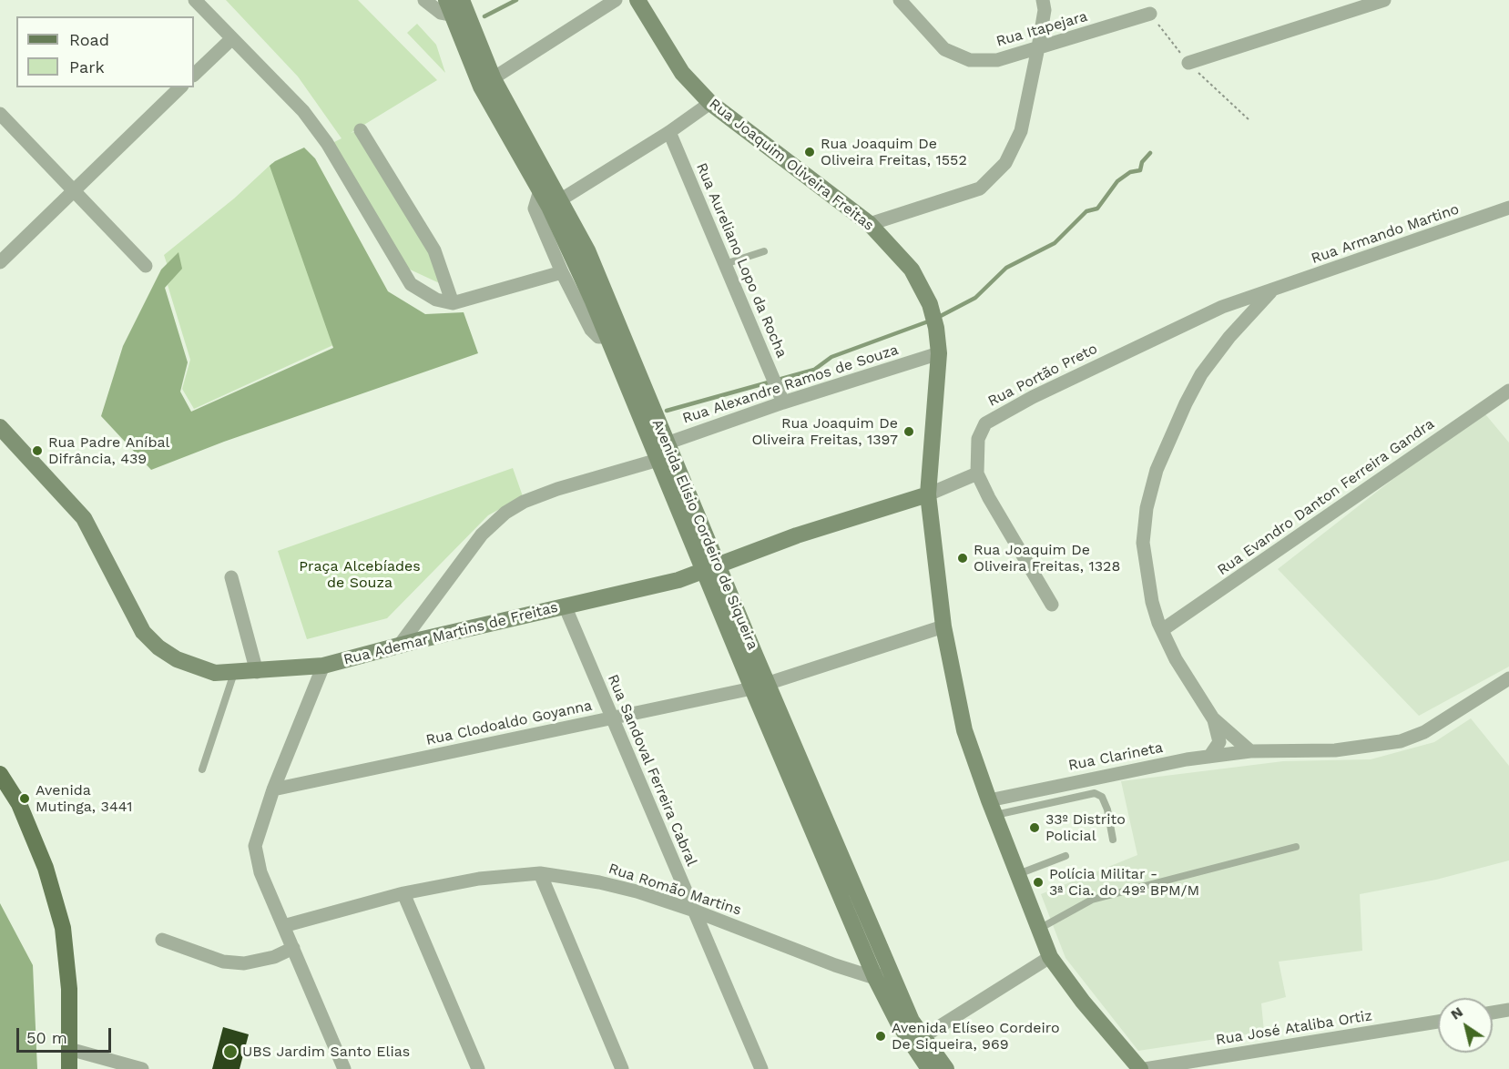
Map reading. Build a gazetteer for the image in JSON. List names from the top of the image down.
{
  "streets": {
    "street": [
      "Rua Itapejara",
      "Rua Joaquim Oliveira Freitas",
      "Rua Armando Martino",
      "Rua Aureliano Lopo da Rocha",
      "Rua Portão Preto",
      "Rua Alexandre Ramos de Souza",
      "Rua Evandro Danton Ferreira Gandra",
      "Avenida Elísio Cordeiro de Siqueira",
      "Rua Ademar Martins de Freitas",
      "Rua Clodoaldo Goyanna",
      "Rua Clarineta",
      "Rua Sandoval Ferreira Cabral",
      "Rua Romão Martins",
      "Rua José Ataliba Ortiz"
    ]
  },
  "crossings": [
    ["Rua Joaquim Oliveira Freitas", "Rua Alexandre Ramos de Souza"],
    ["Rua Joaquim Oliveira Freitas", "Rua Ademar Martins de Freitas"],
    ["Rua Joaquim Oliveira Freitas", "Rua Clodoaldo Goyanna"],
    ["Rua Joaquim Oliveira Freitas", "Rua Clarineta"],
    ["Rua Armando Martino", "Rua Portão Preto"],
    ["Rua Aureliano Lopo da Rocha", "Rua Alexandre Ramos de Souza"],
    ["Rua Alexandre Ramos de Souza", "Avenida Elísio Cordeiro de Siqueira"],
    ["Rua Alexandre Ramos de Souza", "Rua Ademar Martins de Freitas"],
    ["Avenida Elísio Cordeiro de Siqueira", "Rua Ademar Martins de Freitas"],
    ["Avenida Elísio Cordeiro de Siqueira", "Rua Clodoaldo Goyanna"],
    ["Avenida Elísio Cordeiro de Siqueira", "Rua Romão Martins"],
    ["Rua Ademar Martins de Freitas", "Rua Sandoval Ferreira Cabral"],
    ["Rua Clodoaldo Goyanna", "Rua Sandoval Ferreira Cabral"],
    ["Rua Sandoval Ferreira Cabral", "Rua Romão Martins"]
  ],
  "parks": ["Praça Alcebíades de Souza"],
  "places": [
    "Rua Joaquim De Oliveira Freitas, 1552",
    "Rua Joaquim De Oliveira Freitas, 1397",
    "Rua Padre Aníbal Difrância, 439",
    "Rua Joaquim De Oliveira Freitas, 1328",
    "Avenida Mutinga, 3441",
    "33º Distrito Policial",
    "Polícia Militar - 3ª Cia. do 49º BPM/M",
    "Avenida Elíseo Cordeiro De Siqueira, 969",
    "UBS Jardim Santo Elias"
  ],
  "legend": ["Road", "Park"],
  "scale_bar": "50 m",
  "north": "top left"
}
